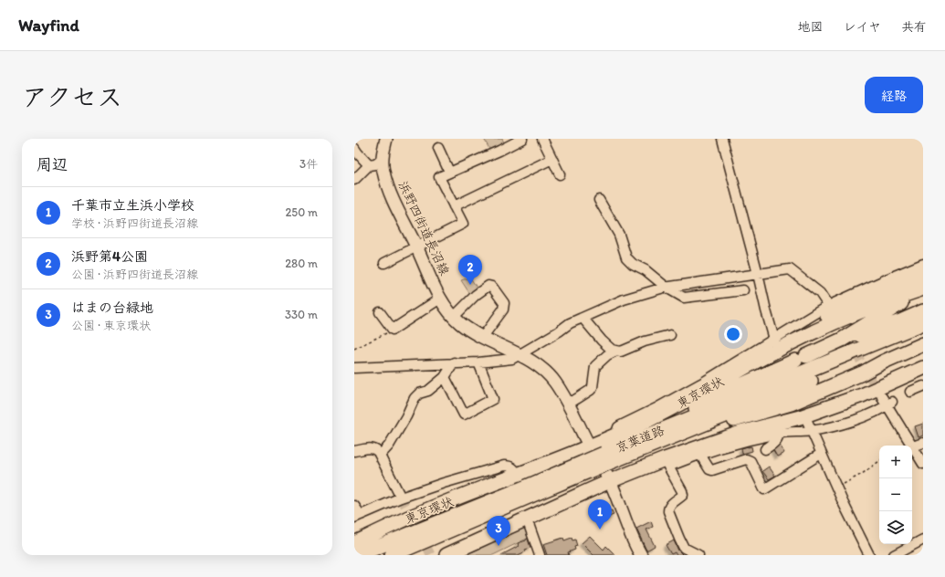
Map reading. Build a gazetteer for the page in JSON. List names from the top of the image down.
{
  "streets": {
    "highway": ["東京環状", "京葉道路"],
    "main road": ["浜野四街道長沼線"]
  },
  "crossings": [
    ["浜野四街道長沼線", "東京環状"]
  ],
  "page": {
    "header": "Wayfind",
    "nav": ["地図", "レイヤ", "共有"],
    "title": "アクセス",
    "buttons": "経路",
    "heading": ["周辺", "3件"],
    "list": [
      {
        "mark": "1",
        "name": "千葉市立生浜小学校",
        "note": "学校 · 浜野四街道長沼線",
        "value": "250 m"
      },
      {
        "mark": "2",
        "name": "浜野第4公園",
        "note": "公園 · 浜野四街道長沼線",
        "value": "280 m"
      },
      {
        "mark": "3",
        "name": "はまの台緑地",
        "note": "公園 · 東京環状",
        "value": "330 m"
      }
    ],
    "pins": ["2", "1", "3"],
    "map_buttons": ["+", "−"]
  }
}
